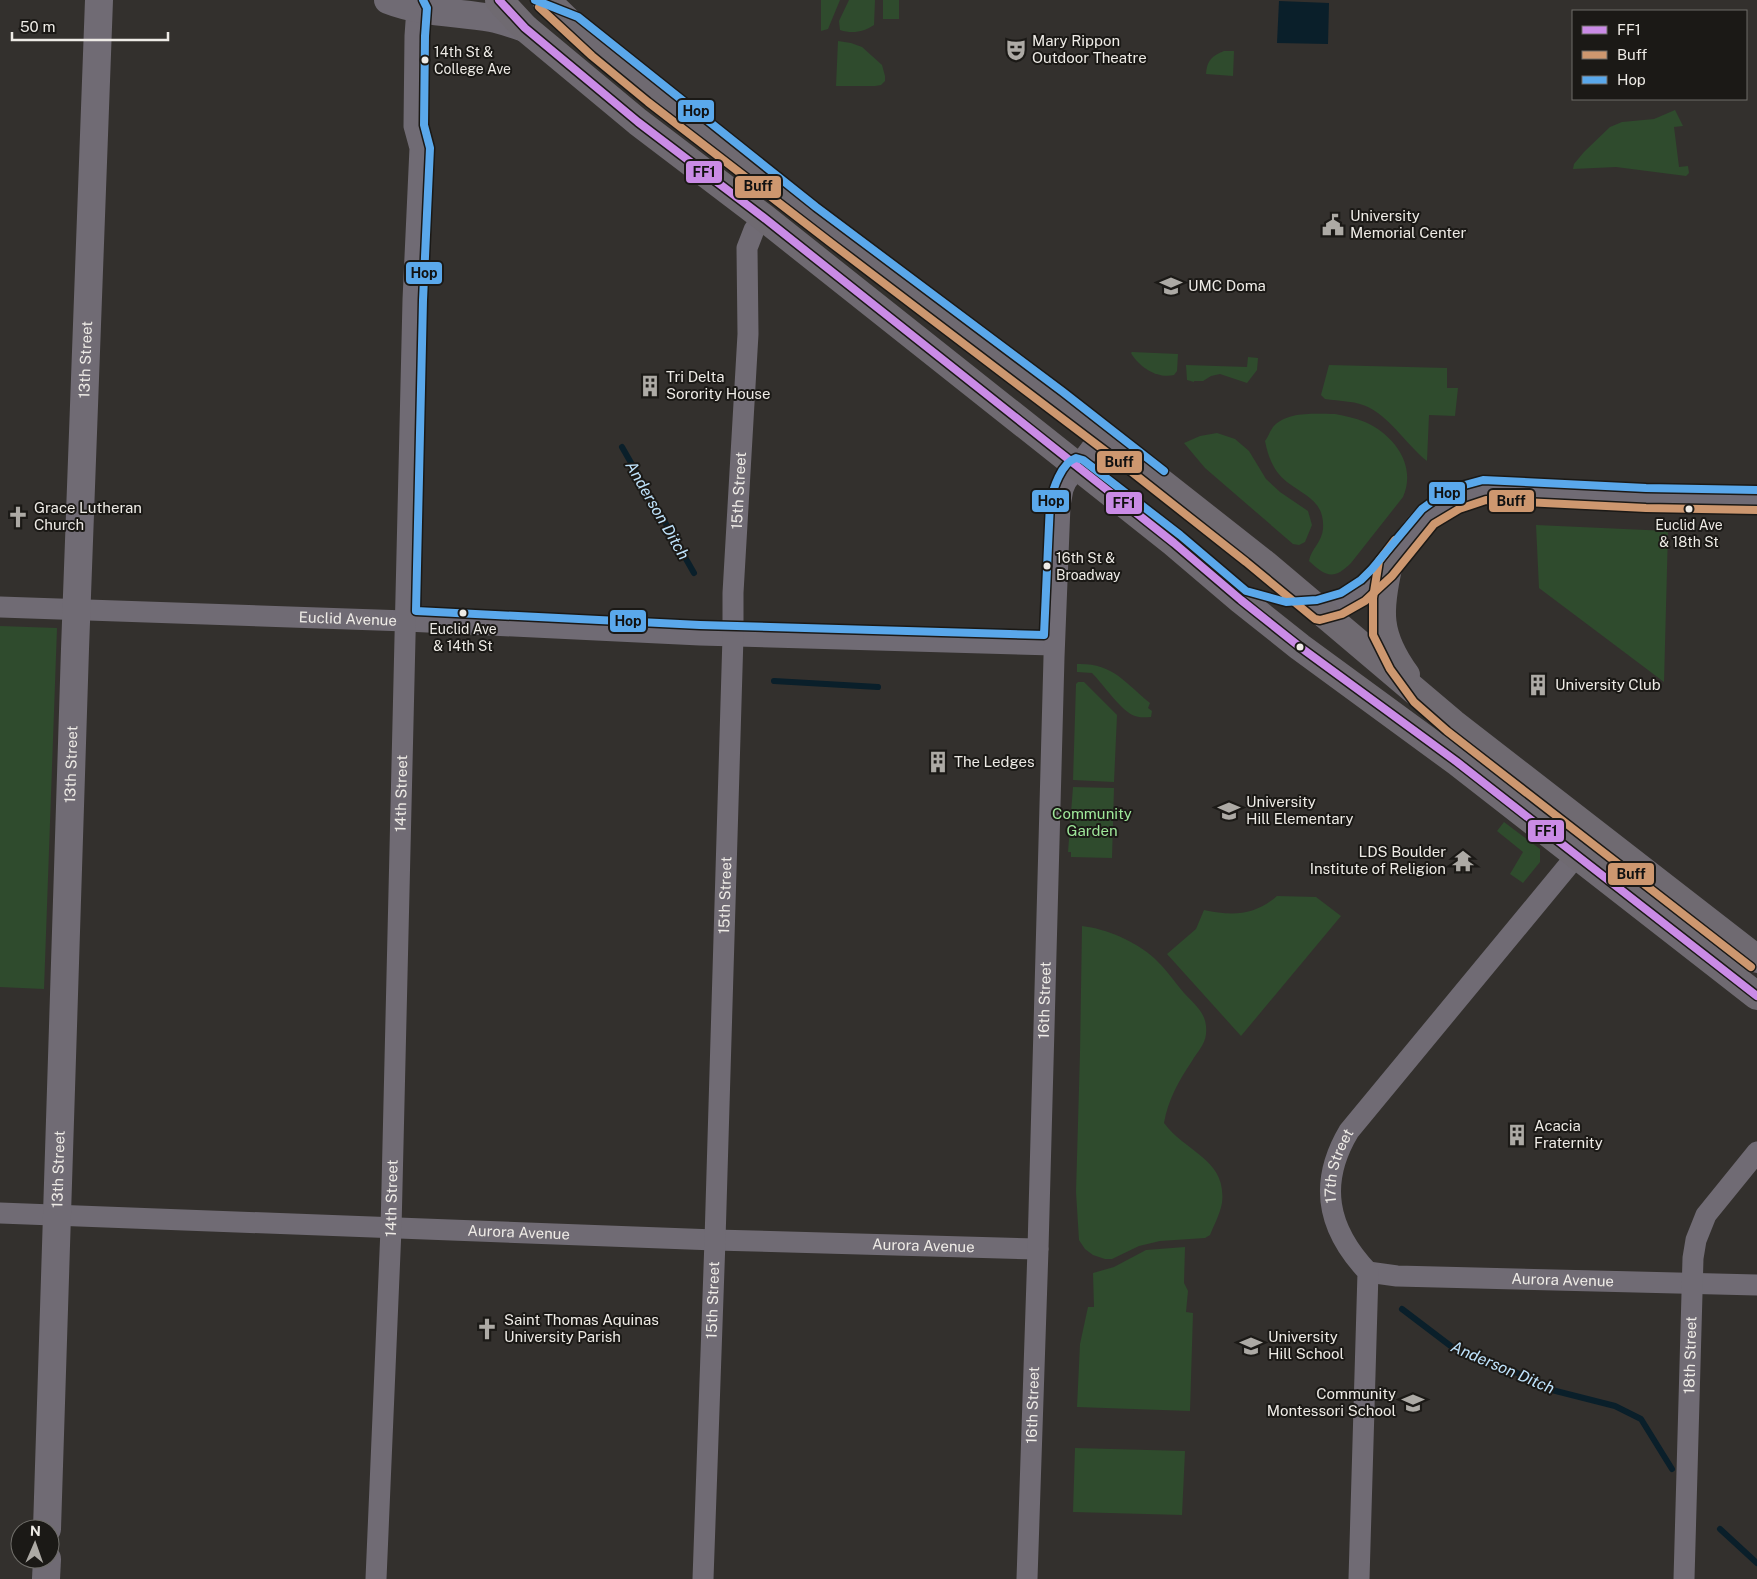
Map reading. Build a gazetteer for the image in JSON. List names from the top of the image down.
{
  "streets": {
    "street": [
      "13th Street",
      "15th Street",
      "Euclid Avenue",
      "14th Street",
      "16th Street",
      "17th Street",
      "Aurora Avenue",
      "18th Street"
    ]
  },
  "crossings": [
    ["13th Street", "Euclid Avenue"],
    ["13th Street", "Aurora Avenue"],
    ["15th Street", "Euclid Avenue"],
    ["15th Street", "Aurora Avenue"],
    ["Euclid Avenue", "14th Street"],
    ["Euclid Avenue", "16th Street"],
    ["14th Street", "Aurora Avenue"],
    ["16th Street", "Aurora Avenue"],
    ["17th Street", "Aurora Avenue"],
    ["Aurora Avenue", "18th Street"]
  ],
  "water": ["Anderson Ditch"],
  "parks": ["Community Garden"],
  "places": {
    "theatre": ["Mary Rippon Outdoor Theatre"],
    "other": [
      "14th St & College Ave",
      "Euclid Ave & 18th St",
      "16th St & Broadway",
      "Euclid Ave & 14th St"
    ],
    "public building": ["University Memorial Center"],
    "school or university": [
      "UMC Doma",
      "University Hill Elementary",
      "University Hill School",
      "Community Montessori School"
    ],
    "building": [
      "Tri Delta Sorority House",
      "University Club",
      "The Ledges",
      "Acacia Fraternity"
    ],
    "church": ["Grace Lutheran Church", "Saint Thomas Aquinas University Parish"],
    "temple": ["LDS Boulder Institute of Religion"]
  },
  "lines": ["transit line FF1", "transit line Hop", "transit line Buff"],
  "legend": ["FF1", "Buff", "Hop"],
  "scale_bar": "50 m",
  "north": "top"
}
